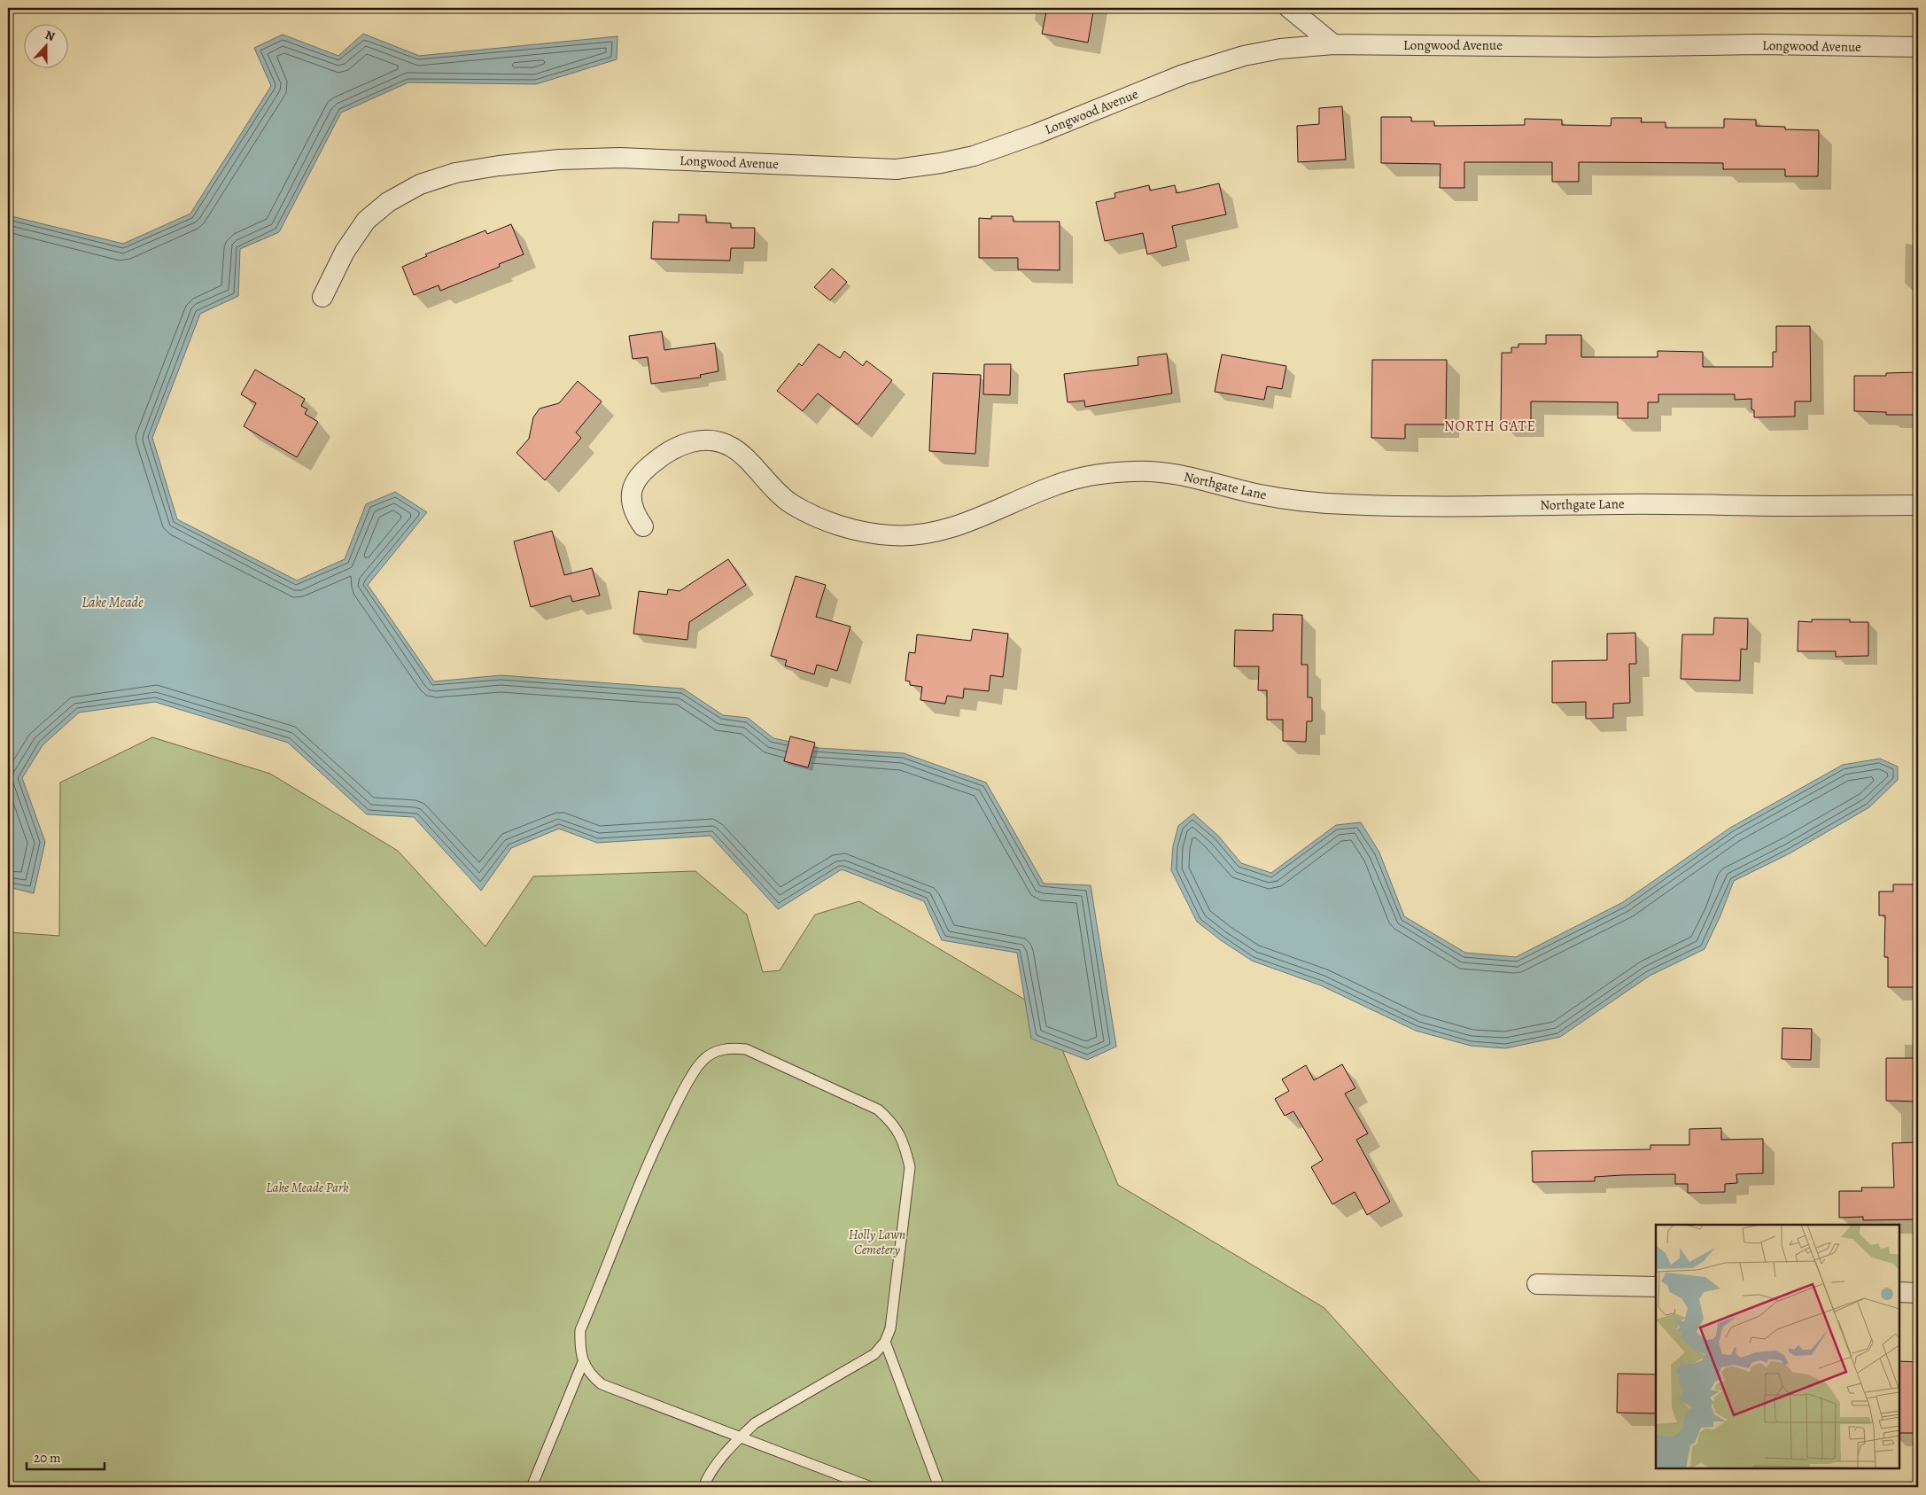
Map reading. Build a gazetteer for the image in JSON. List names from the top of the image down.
{
  "streets": {
    "street": ["Longwood Avenue", "Northgate Lane"]
  },
  "districts": ["NORTH GATE"],
  "water": ["Lake Meade"],
  "parks": ["Lake Meade Park", "Holly Lawn Cemetery"],
  "scale_bar": "20 m",
  "north": "top"
}
